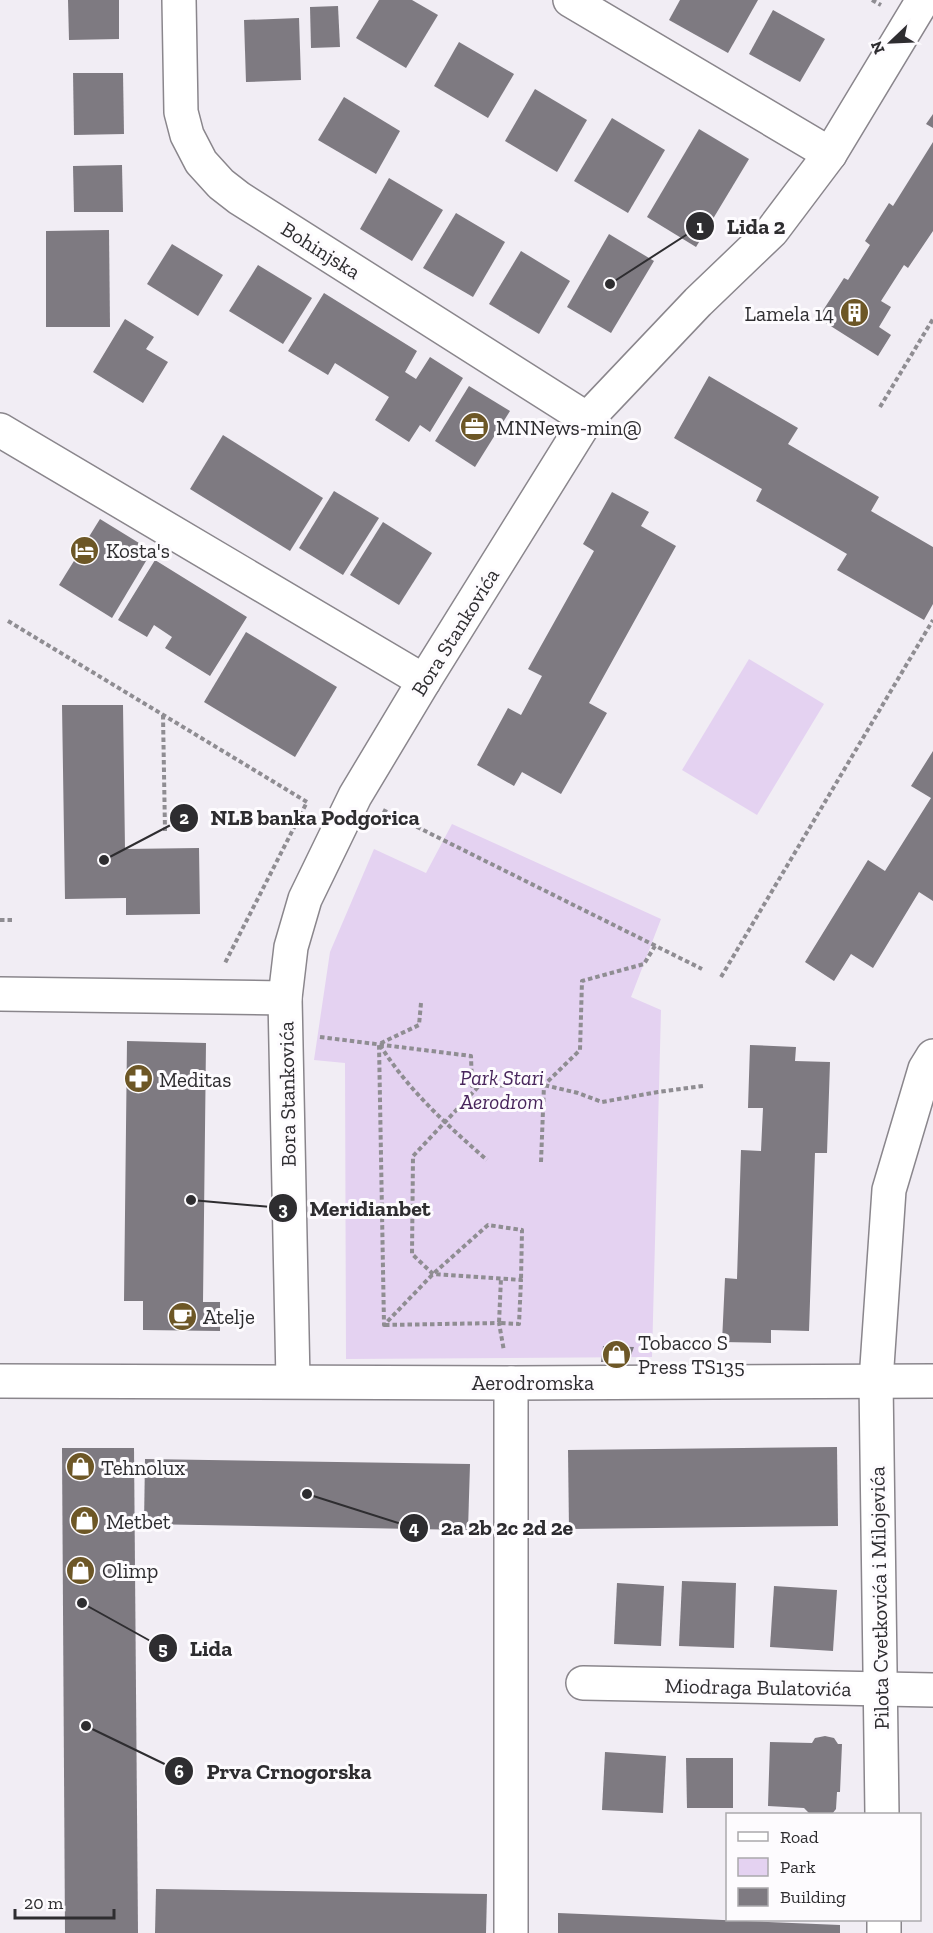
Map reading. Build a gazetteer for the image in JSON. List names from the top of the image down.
{
  "streets": {
    "street": [
      "Bohinjska",
      "Bora Stankovića",
      "Aerodromska",
      "Pilota Cvetkovića i Milojevića",
      "Miodraga Bulatovića"
    ]
  },
  "crossings": [
    ["Bohinjska", "Bora Stankovića"],
    ["Bora Stankovića", "Aerodromska"],
    ["Aerodromska", "Pilota Cvetkovića i Milojevića"],
    ["Pilota Cvetkovića i Milojevića", "Miodraga Bulatovića"]
  ],
  "parks": ["Park Stari Aerodrom"],
  "places": {
    "other": [
      "Lida 2",
      "NLB banka Podgorica",
      "Meridianbet",
      "2a 2b 2c 2d 2e",
      "Lida",
      "Prva Crnogorska"
    ],
    "building": ["Lamela 14"],
    "office": ["MNNews-min@"],
    "hotel": ["Kosta's"],
    "pharmacy": ["Meditas"],
    "cafe": ["Atelje"],
    "shop": [
      "Tobacco S Press TS135",
      "Tehnolux",
      "Metbet",
      "Olimp"
    ]
  },
  "legend": ["Road", "Park", "Building"],
  "scale_bar": "20 m",
  "north": "bottom left"
}
